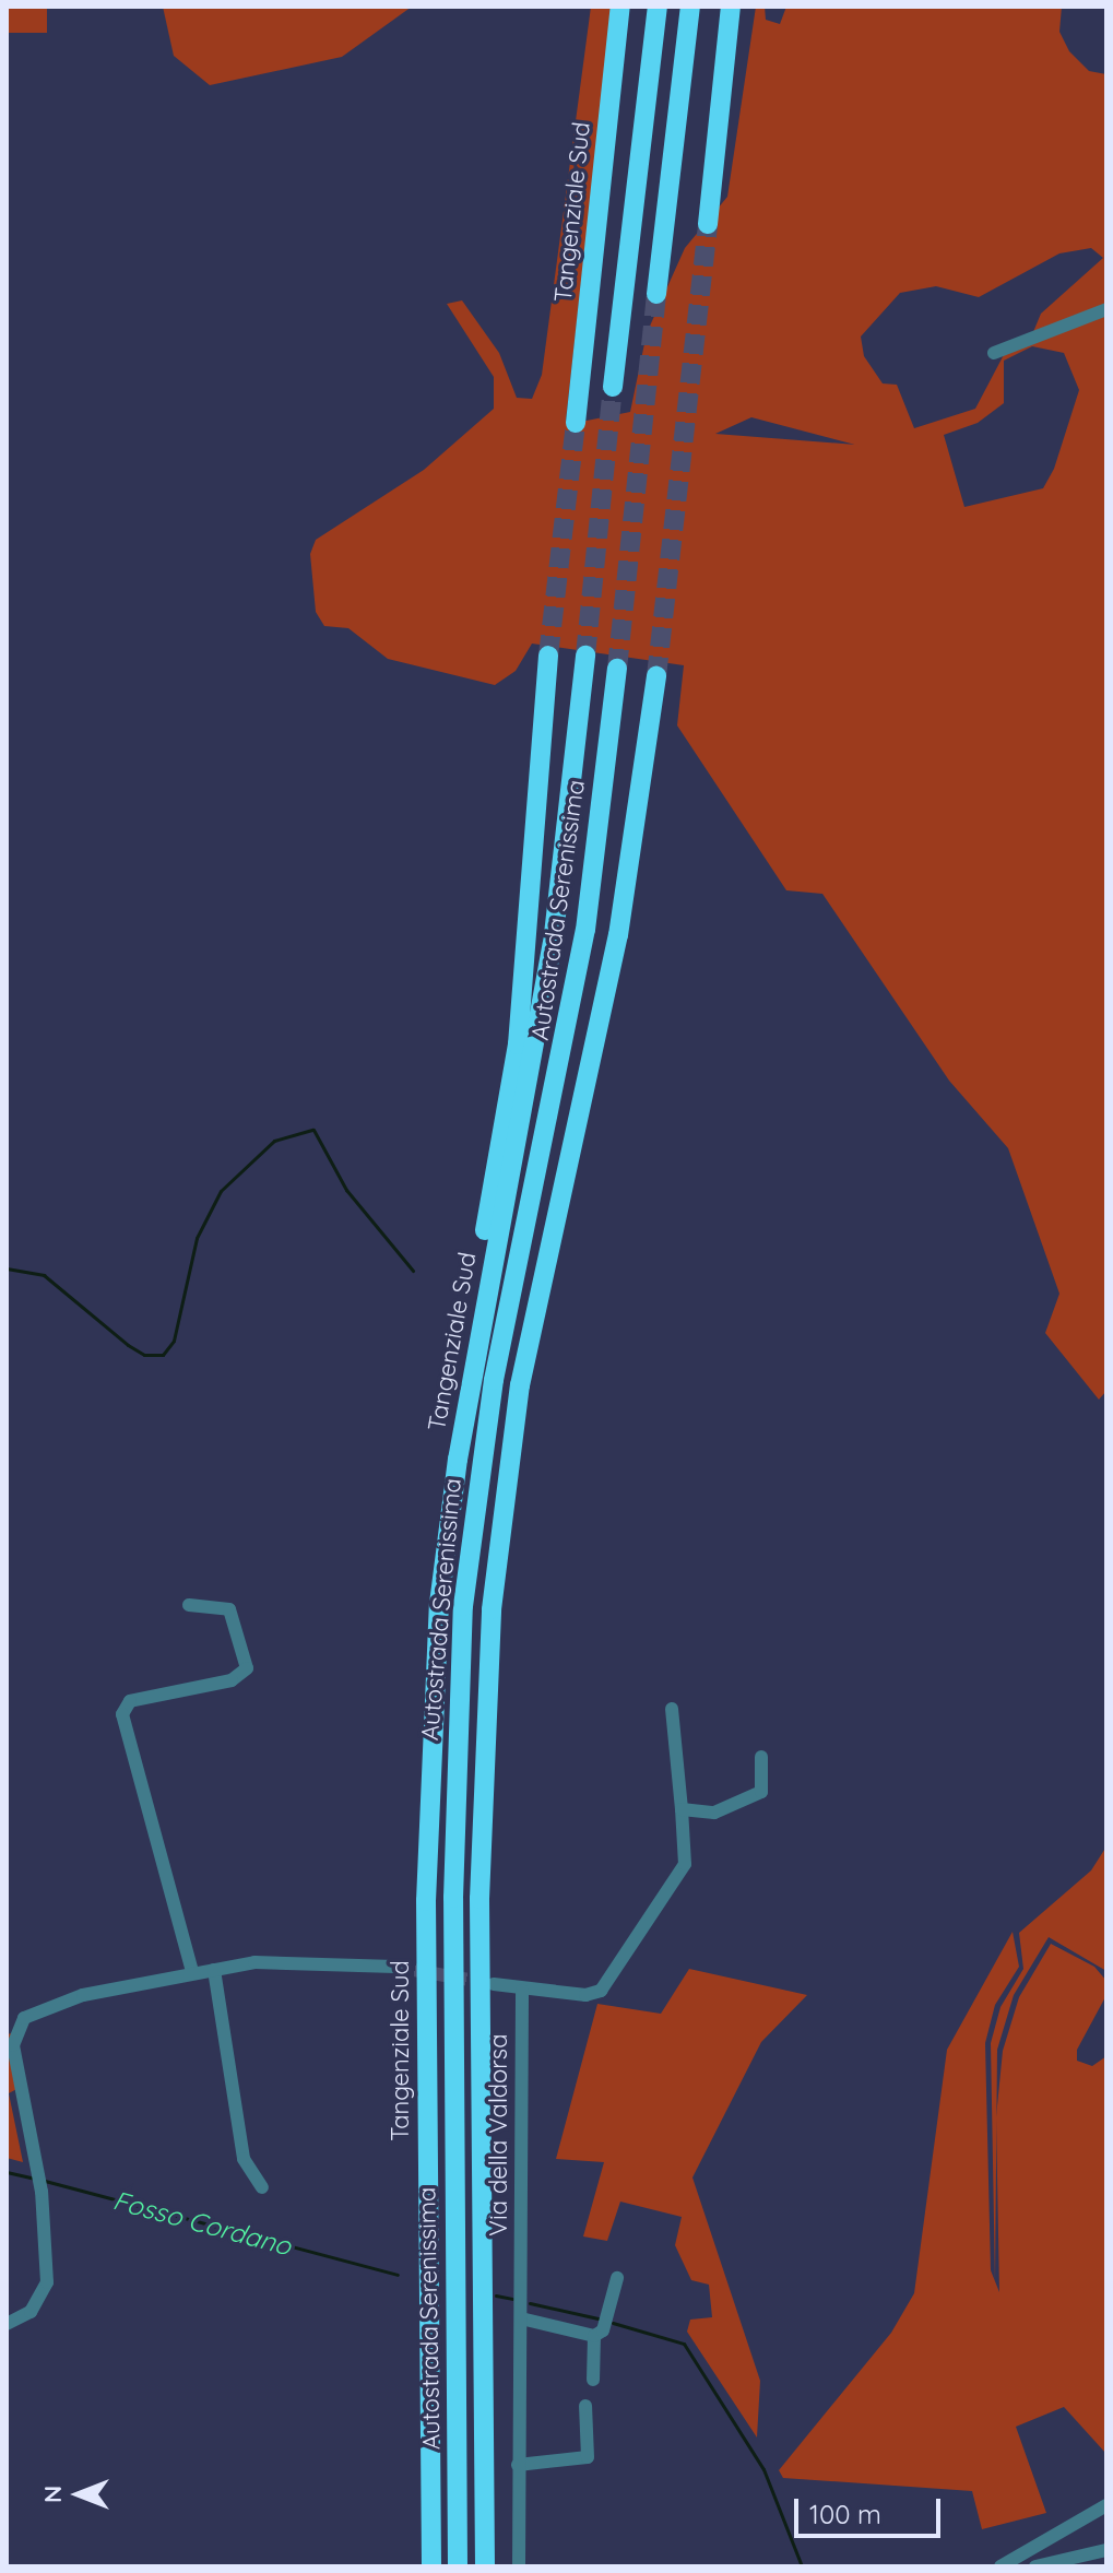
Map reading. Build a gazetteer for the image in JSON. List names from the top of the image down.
{
  "streets": {
    "highway": ["Tangenziale Sud", "Autostrada Serenissima"],
    "street": ["Via della Valdorsa"]
  },
  "water": ["Fosso Cordano"],
  "scale_bar": "100 m",
  "north": "left"
}
